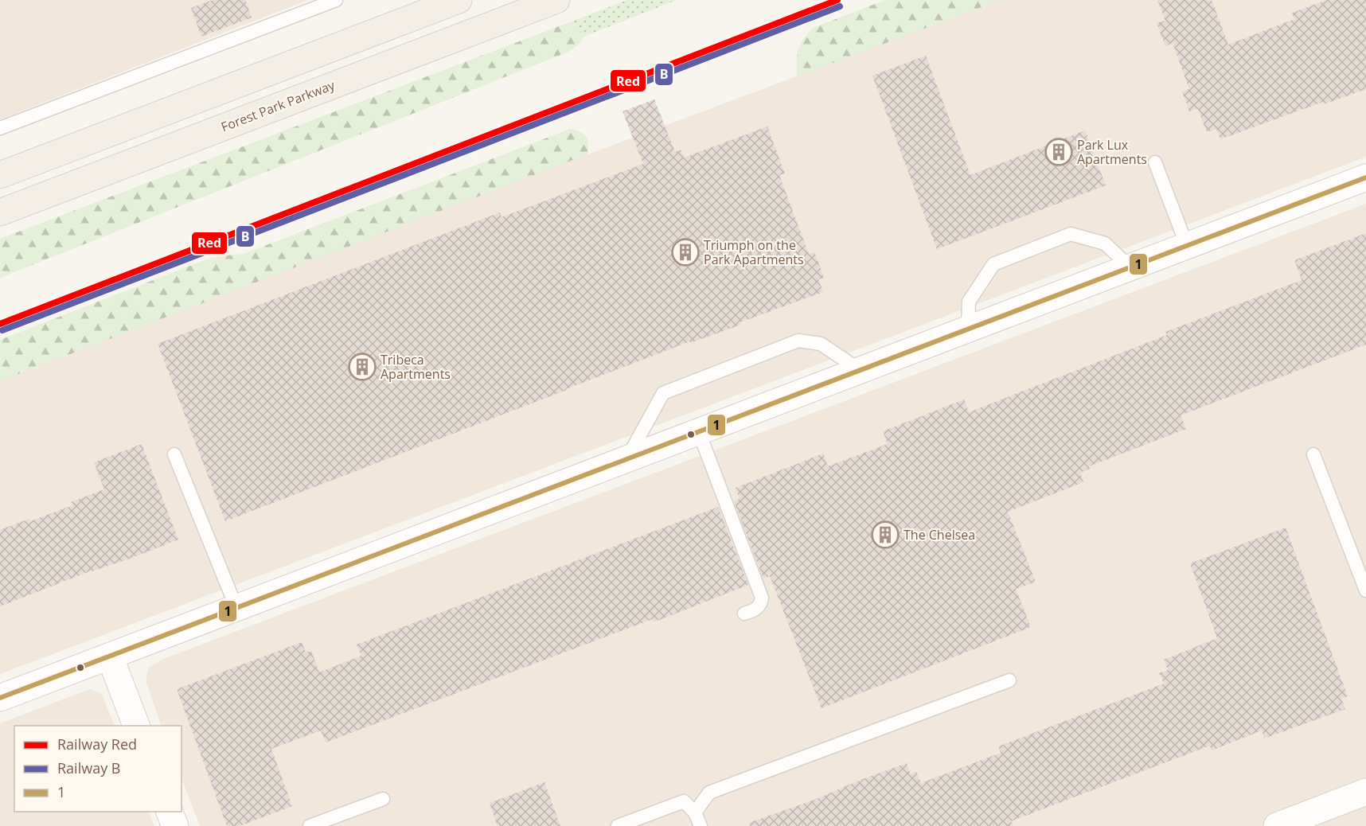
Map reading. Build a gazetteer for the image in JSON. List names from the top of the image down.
{
  "streets": {
    "main road": ["Forest Park Parkway"]
  },
  "places": {
    "building": [
      "Park Lux Apartments",
      "Triumph on the Park Apartments",
      "Tribeca Apartments",
      "The Chelsea"
    ]
  },
  "lines": ["rail line Red", "rail line B", "transit line 1"],
  "legend": ["Railway Red", "Railway B", "1"]
}
